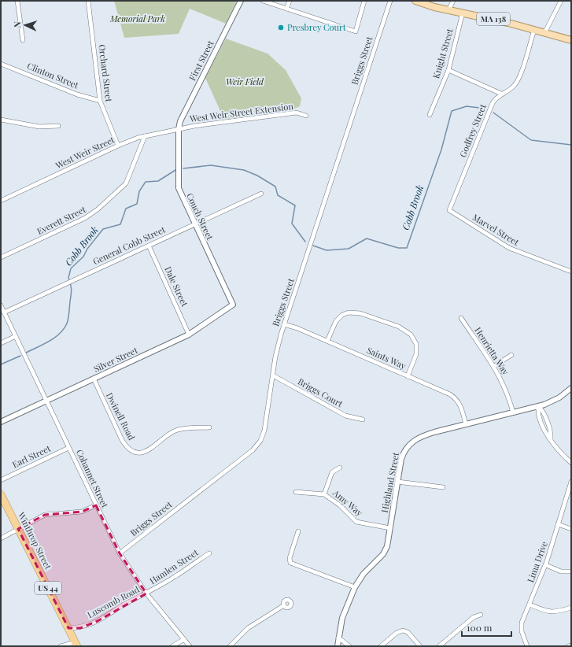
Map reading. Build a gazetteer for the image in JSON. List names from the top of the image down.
{
  "streets": {
    "highway": ["Winthrop Street", "US 44"],
    "main road": ["MA 138"],
    "street": [
      "Knight Street",
      "First Street",
      "Briggs Street",
      "Orchard Street",
      "Clinton Street",
      "West Weir Street Extension",
      "Godfrey Street",
      "West Weir Street",
      "Couch Street",
      "Everett Street",
      "Marvel Street",
      "General Cobb Street",
      "Dale Street",
      "Henrietta Way",
      "Saints Way",
      "Silver Street",
      "Briggs Court",
      "Dwinell Road",
      "Earl Street",
      "Cohannet Street",
      "Highland Street",
      "Amy Way",
      "Lima Drive",
      "Hamlen Street",
      "Luscomb Road"
    ]
  },
  "crossings": [
    ["MA 138", "Knight Street"],
    ["MA 138", "Godfrey Street"],
    ["First Street", "West Weir Street Extension"],
    ["First Street", "West Weir Street"],
    ["First Street", "Couch Street"],
    ["Briggs Street", "Saints Way"],
    ["Briggs Street", "Briggs Court"],
    ["Briggs Street", "Cohannet Street"],
    ["Orchard Street", "Clinton Street"],
    ["Orchard Street", "West Weir Street"],
    ["West Weir Street Extension", "West Weir Street"],
    ["West Weir Street Extension", "Couch Street"],
    ["Godfrey Street", "Marvel Street"],
    ["West Weir Street", "Couch Street"],
    ["West Weir Street", "Everett Street"],
    ["Couch Street", "General Cobb Street"],
    ["Couch Street", "Silver Street"],
    ["General Cobb Street", "Dale Street"],
    ["General Cobb Street", "Cohannet Street"],
    ["Dale Street", "Silver Street"],
    ["Henrietta Way", "Highland Street"],
    ["Saints Way", "Highland Street"],
    ["Silver Street", "Dwinell Road"],
    ["Silver Street", "Cohannet Street"],
    ["Earl Street", "Cohannet Street"],
    ["Cohannet Street", "Hamlen Street"],
    ["Cohannet Street", "Luscomb Road"],
    ["Highland Street", "Amy Way"],
    ["Winthrop Street", "Luscomb Road"],
    ["Hamlen Street", "Luscomb Road"]
  ],
  "water": ["Cobb Brook"],
  "parks": ["Memorial Park", "Weir Field"],
  "places": ["Presbrey Court"],
  "scale_bar": "100 m",
  "north": "left"
}
